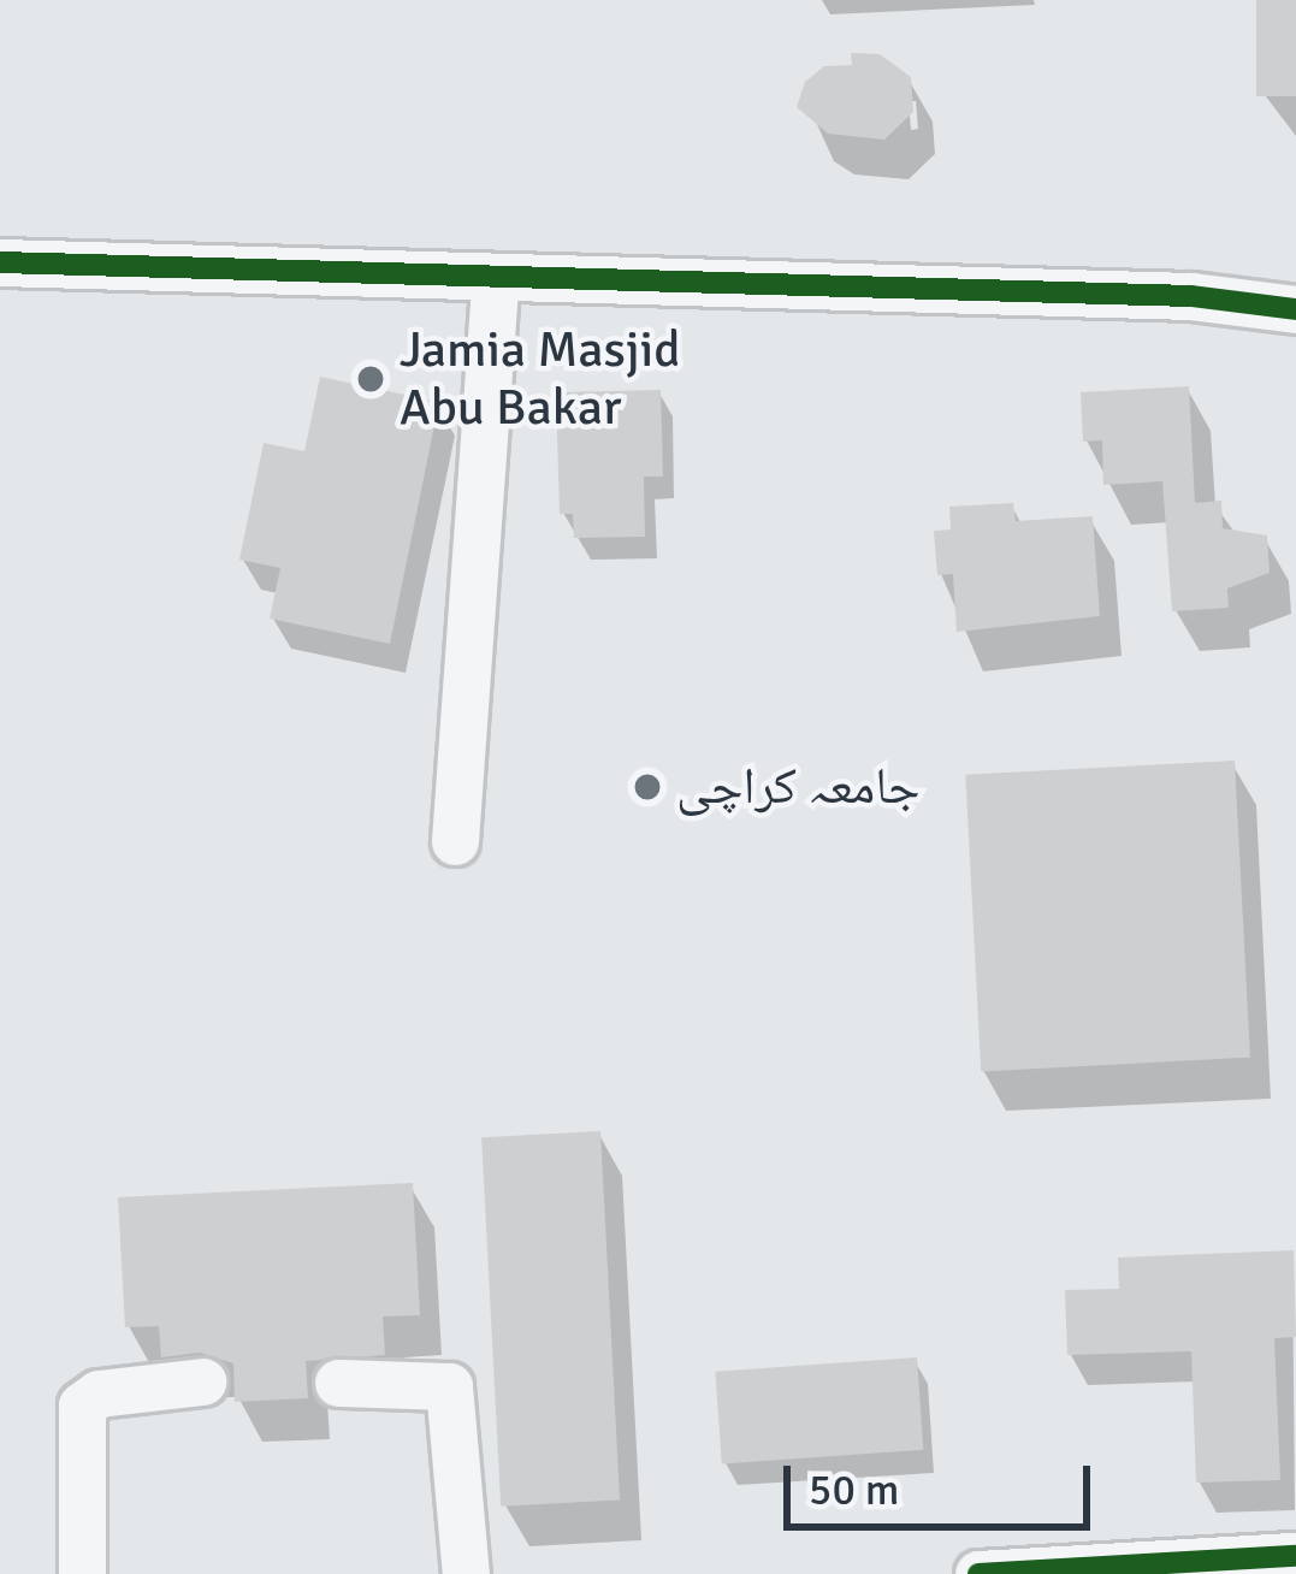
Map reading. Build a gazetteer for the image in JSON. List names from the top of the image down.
{
  "places": ["Jamia Masjid Abu Bakar", "جامعہ کراچی"],
  "scale_bar": "50 m"
}
